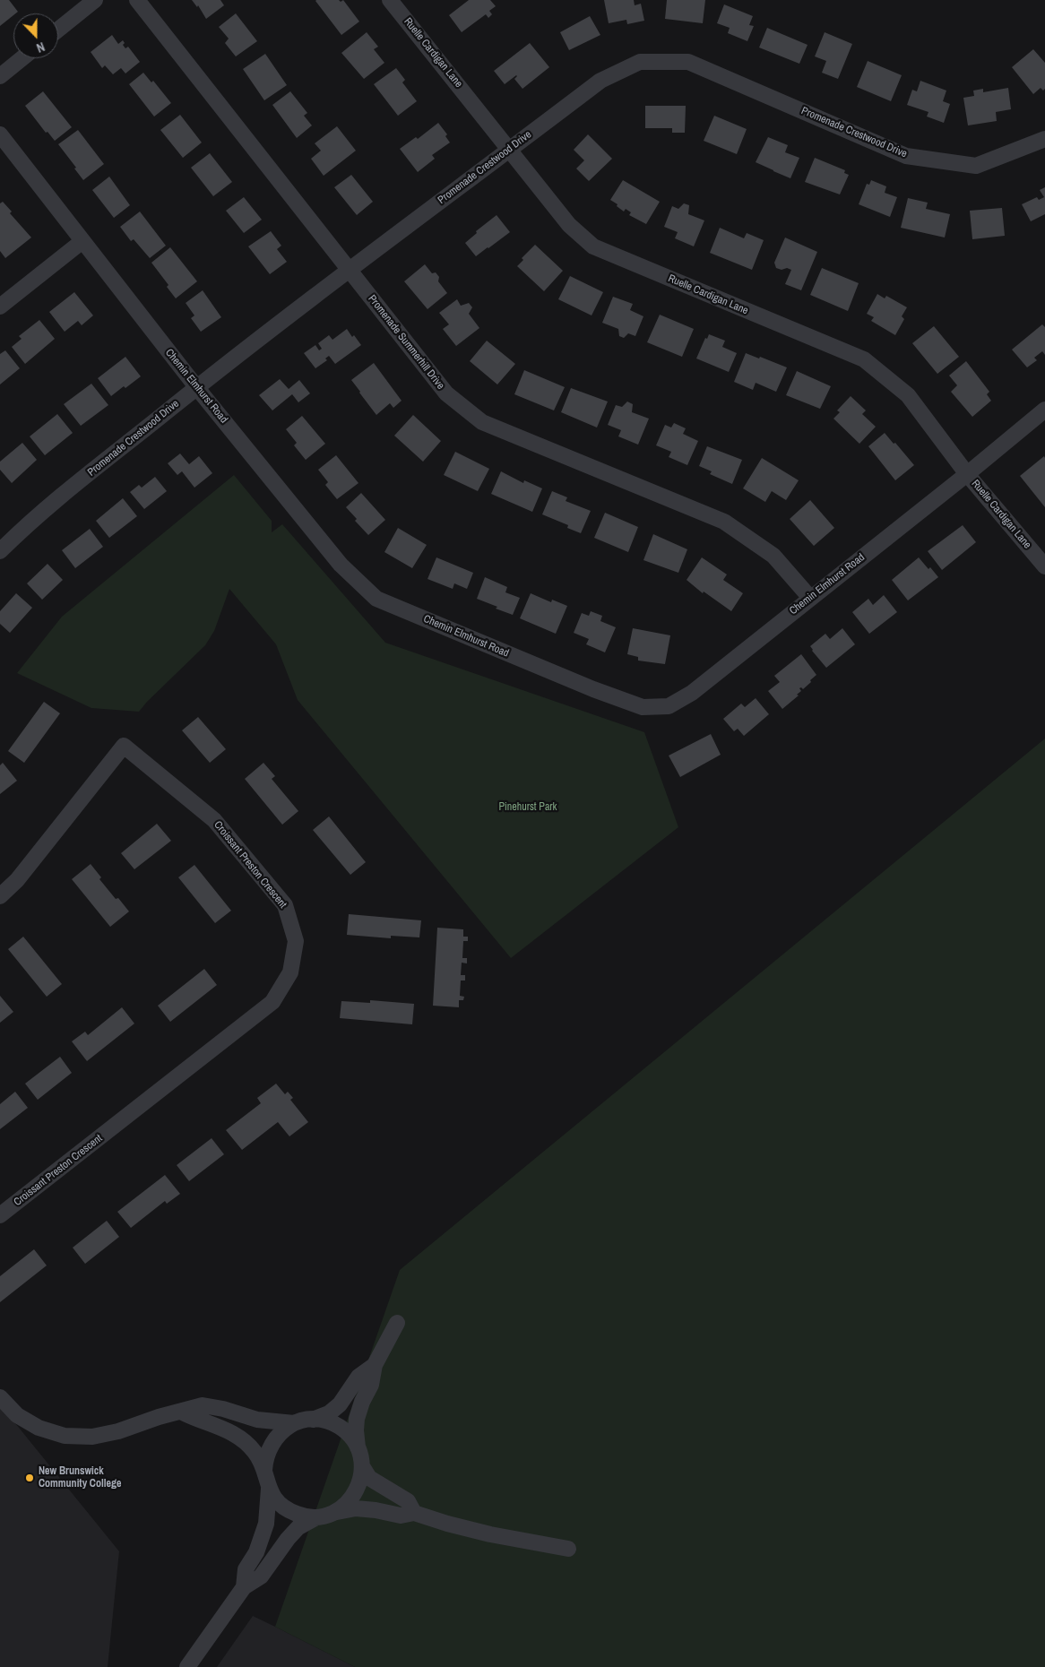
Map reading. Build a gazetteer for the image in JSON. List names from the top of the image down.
{
  "streets": {
    "street": [
      "Ruelle Cardigan Lane",
      "Promenade Crestwood Drive",
      "Promenade Summerhill Drive",
      "Chemin Elmhurst Road",
      "Croissant Preston Crescent"
    ]
  },
  "crossings": [
    ["Ruelle Cardigan Lane", "Promenade Crestwood Drive"],
    ["Ruelle Cardigan Lane", "Chemin Elmhurst Road"],
    ["Promenade Crestwood Drive", "Promenade Summerhill Drive"],
    ["Promenade Crestwood Drive", "Chemin Elmhurst Road"],
    ["Promenade Summerhill Drive", "Chemin Elmhurst Road"]
  ],
  "parks": ["Pinehurst Park"],
  "places": ["New Brunswick Community College"],
  "north": "bottom"
}
